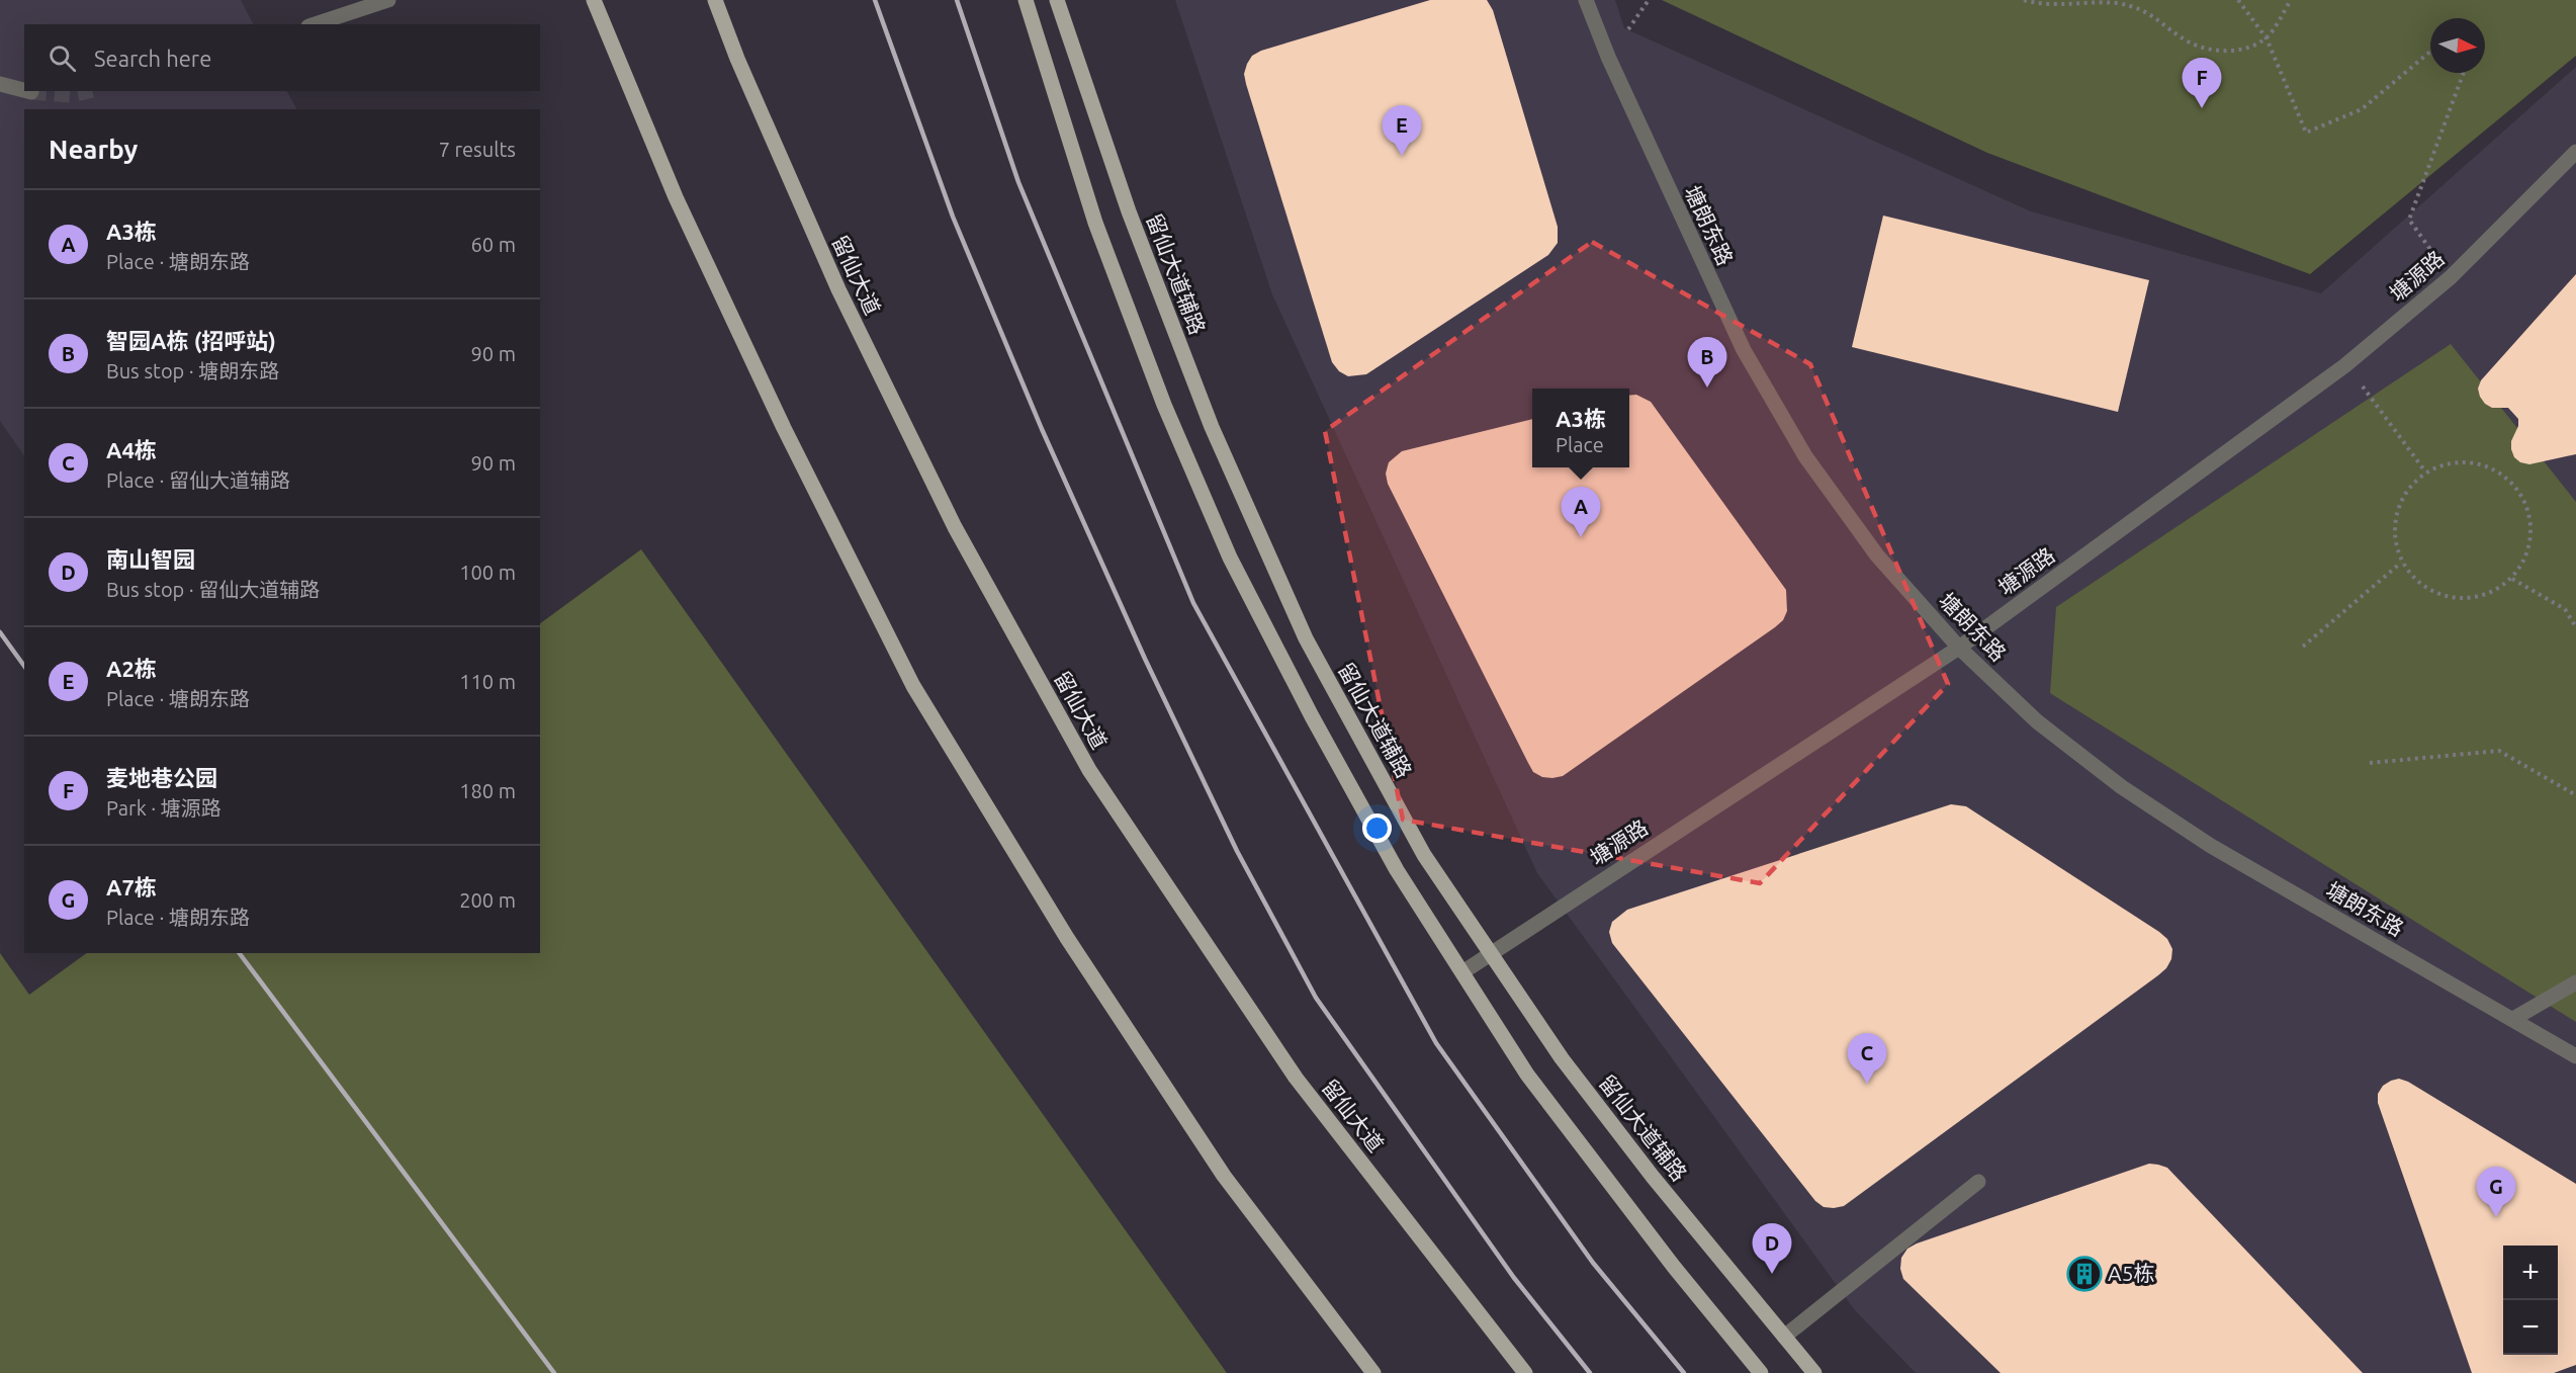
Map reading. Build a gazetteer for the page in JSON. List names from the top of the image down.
{
  "streets": {
    "main road": ["留仙大道辅路", "留仙大道"],
    "street": ["塘朗东路", "塘源路"]
  },
  "crossings": [
    ["塘朗东路", "塘源路"],
    ["留仙大道辅路", "塘源路"]
  ],
  "places": {
    "building": ["A5栋"]
  },
  "north": "right",
  "page": {
    "search": "Search here",
    "pins": [
      "F",
      "E",
      "B",
      "A",
      "C",
      "G",
      "D"
    ],
    "heading": ["Nearby", "7 results"],
    "list": [
      {
        "mark": "A",
        "name": "A3栋",
        "note": "Place · 塘朗东路",
        "value": "60 m"
      },
      {
        "mark": "B",
        "name": "智园A栋 (招呼站)",
        "note": "Bus stop · 塘朗东路",
        "value": "90 m"
      },
      {
        "mark": "C",
        "name": "A4栋",
        "note": "Place · 留仙大道辅路",
        "value": "90 m"
      },
      {
        "mark": "D",
        "name": "南山智园",
        "note": "Bus stop · 留仙大道辅路",
        "value": "100 m"
      },
      {
        "mark": "E",
        "name": "A2栋",
        "note": "Place · 塘朗东路",
        "value": "110 m"
      },
      {
        "mark": "F",
        "name": "麦地巷公园",
        "note": "Park · 塘源路",
        "value": "180 m"
      },
      {
        "mark": "G",
        "name": "A7栋",
        "note": "Place · 塘朗东路",
        "value": "200 m"
      }
    ],
    "popup": ["A3栋", "Place"],
    "map_buttons": ["+", "−"]
  }
}
